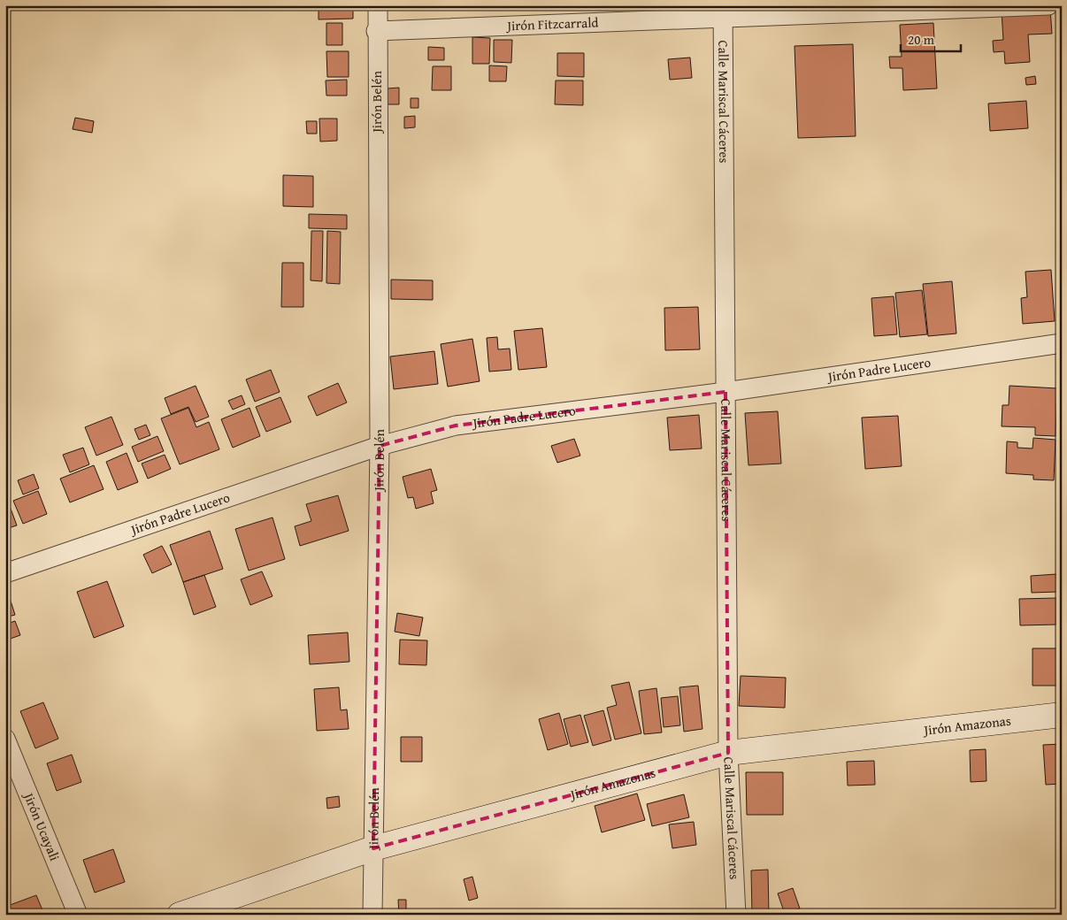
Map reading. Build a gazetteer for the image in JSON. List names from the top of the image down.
{
  "streets": {
    "street": [
      "Jirón Fitzcarrald",
      "Jirón Belén",
      "Calle Mariscal Cáceres",
      "Jirón Padre Lucero",
      "Jirón Amazonas",
      "Jirón Ucayali"
    ]
  },
  "crossings": [
    ["Jirón Fitzcarrald", "Jirón Belén"],
    ["Jirón Fitzcarrald", "Calle Mariscal Cáceres"],
    ["Jirón Belén", "Jirón Padre Lucero"],
    ["Jirón Belén", "Jirón Amazonas"],
    ["Calle Mariscal Cáceres", "Jirón Padre Lucero"],
    ["Calle Mariscal Cáceres", "Jirón Amazonas"]
  ],
  "scale_bar": "20 m"
}
